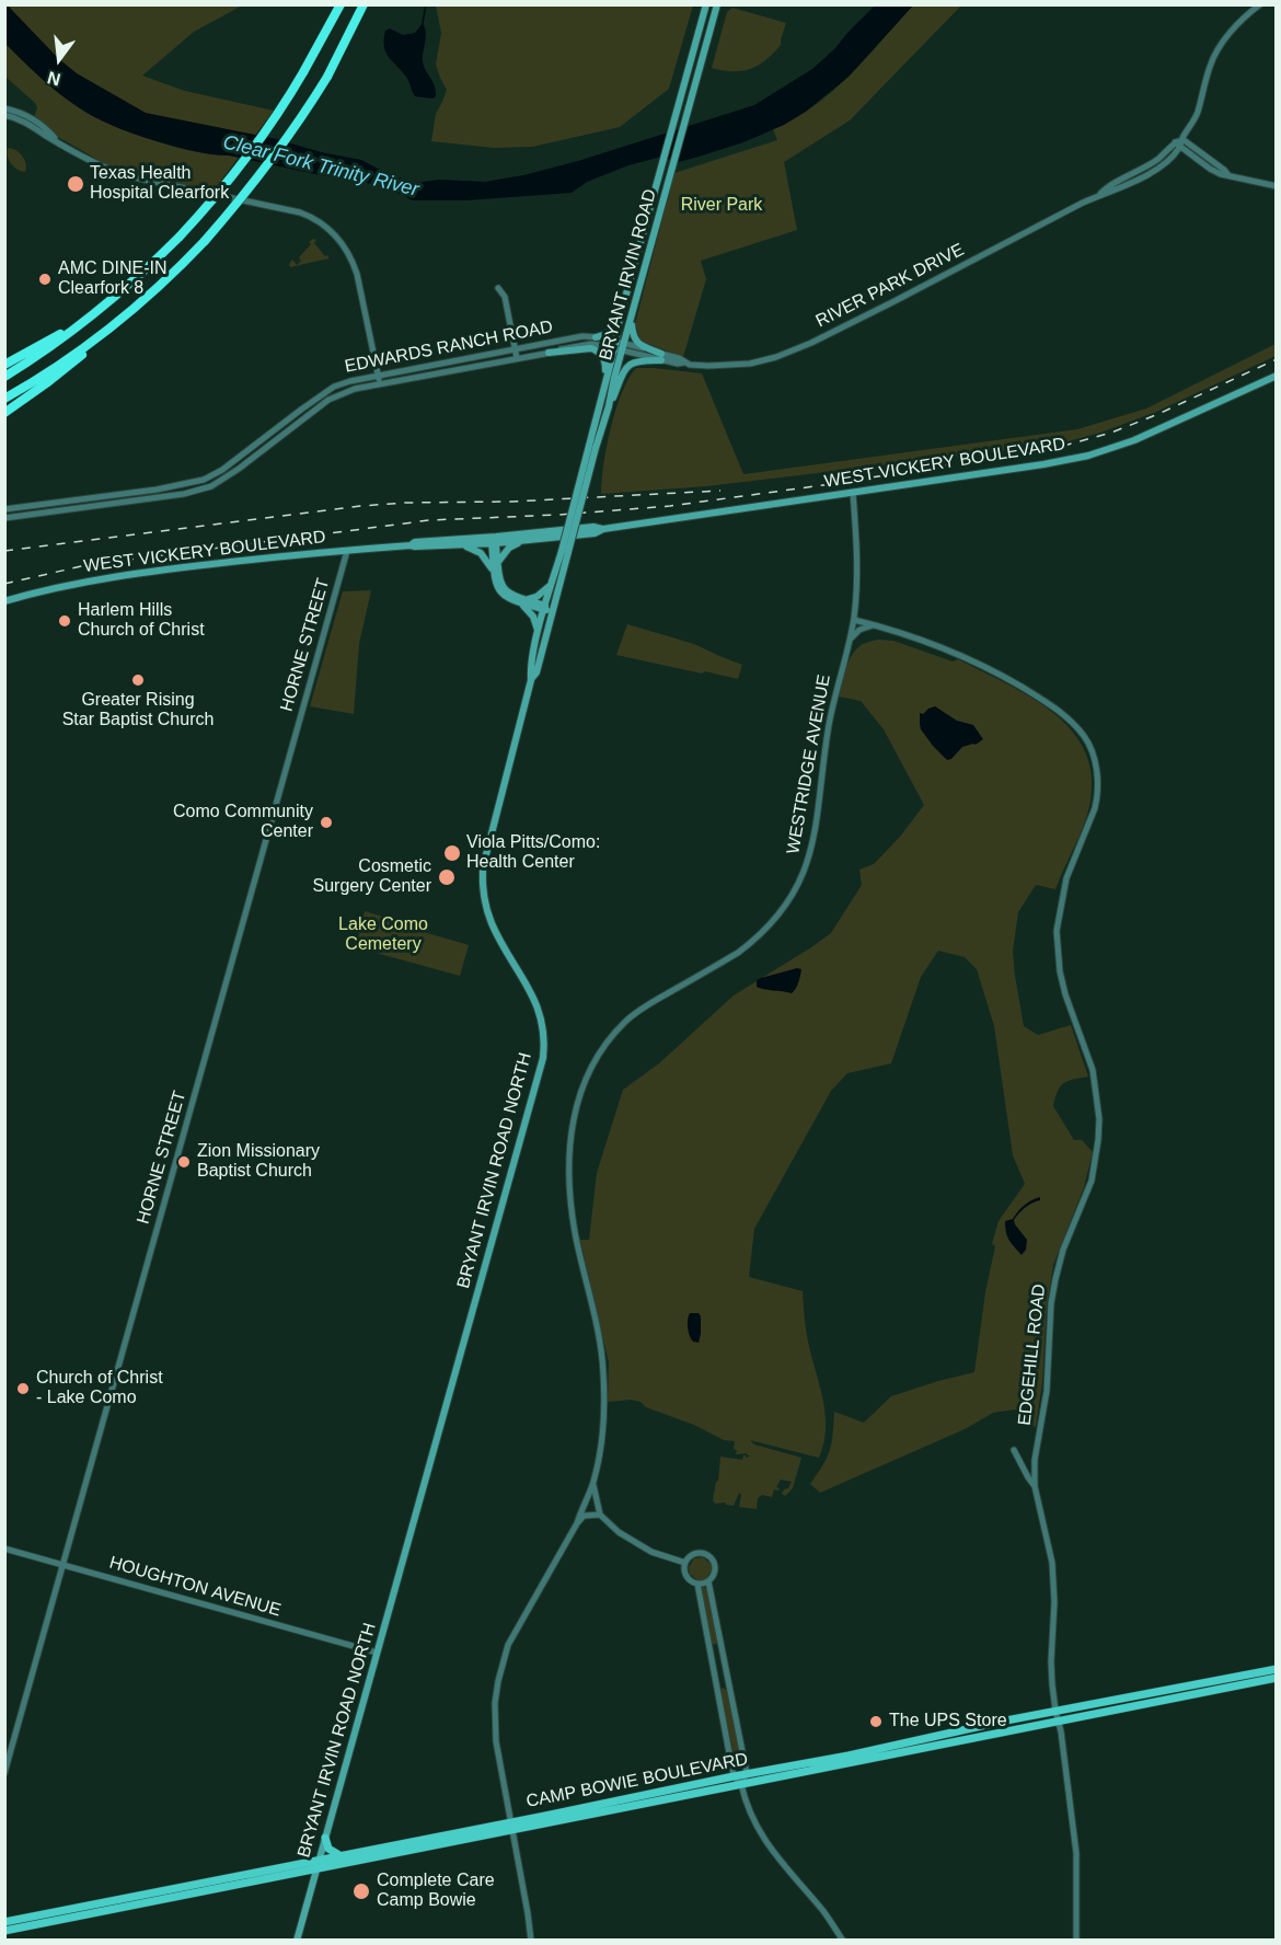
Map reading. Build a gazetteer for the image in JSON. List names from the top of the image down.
{
  "streets": {
    "main road": [
      "BRYANT IRVIN ROAD",
      "WEST VICKERY BOULEVARD",
      "BRYANT IRVIN ROAD NORTH",
      "CAMP BOWIE BOULEVARD"
    ],
    "street": [
      "RIVER PARK DRIVE",
      "EDWARDS RANCH ROAD",
      "HORNE STREET",
      "WESTRIDGE AVENUE",
      "EDGEHILL ROAD",
      "HOUGHTON AVENUE"
    ]
  },
  "crossings": [
    ["BRYANT IRVIN ROAD", "RIVER PARK DRIVE"],
    ["BRYANT IRVIN ROAD", "EDWARDS RANCH ROAD"],
    ["BRYANT IRVIN ROAD", "BRYANT IRVIN ROAD NORTH"],
    ["RIVER PARK DRIVE", "EDWARDS RANCH ROAD"],
    ["WEST VICKERY BOULEVARD", "HORNE STREET"],
    ["WEST VICKERY BOULEVARD", "WESTRIDGE AVENUE"],
    ["HORNE STREET", "HOUGHTON AVENUE"],
    ["WESTRIDGE AVENUE", "EDGEHILL ROAD"],
    ["WESTRIDGE AVENUE", "CAMP BOWIE BOULEVARD"],
    ["BRYANT IRVIN ROAD NORTH", "HOUGHTON AVENUE"],
    ["BRYANT IRVIN ROAD NORTH", "CAMP BOWIE BOULEVARD"],
    ["EDGEHILL ROAD", "CAMP BOWIE BOULEVARD"]
  ],
  "water": ["Clear Fork Trinity River"],
  "parks": ["River Park", "Lake Como Cemetery"],
  "places": [
    "Texas Health Hospital Clearfork",
    "AMC DINE-IN Clearfork 8",
    "Harlem Hills Church of Christ",
    "Greater Rising Star Baptist Church",
    "Como Community Center",
    "Viola Pitts/Como: Health Center",
    "Cosmetic Surgery Center",
    "Zion Missionary Baptist Church",
    "Church of Christ - Lake Como",
    "The UPS Store",
    "Complete Care Camp Bowie"
  ],
  "north": "bottom"
}
